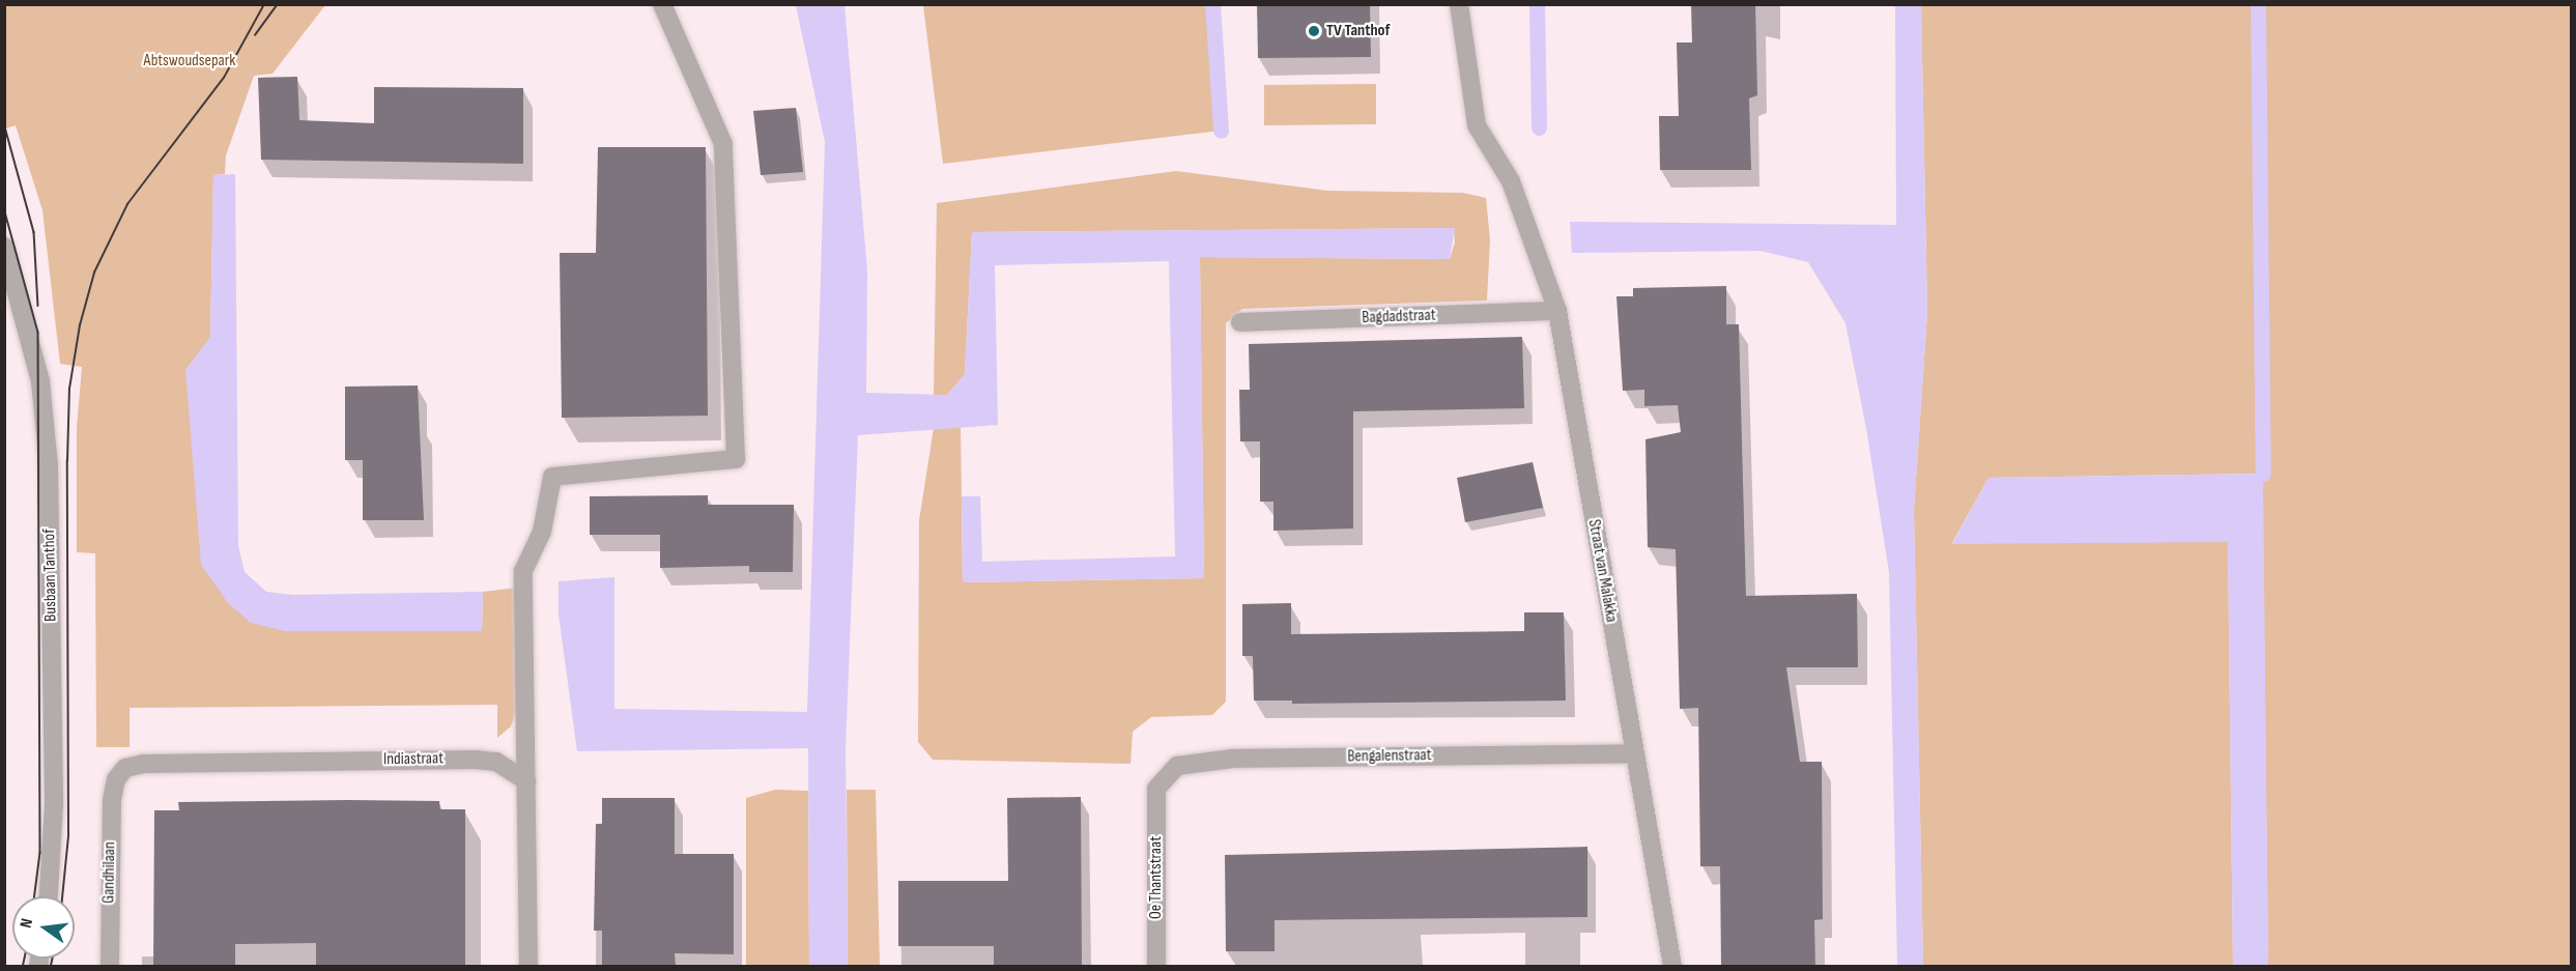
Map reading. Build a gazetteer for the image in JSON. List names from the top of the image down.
{
  "streets": {
    "street": [
      "Bagdadstraat",
      "Straat van Malakka",
      "Busbaan Tanthof",
      "Bengalenstraat",
      "Indiastraat",
      "Gandhilaan",
      "Oe Thantstraat"
    ]
  },
  "crossings": [
    ["Bagdadstraat", "Straat van Malakka"],
    ["Straat van Malakka", "Bengalenstraat"],
    ["Bengalenstraat", "Oe Thantstraat"],
    ["Indiastraat", "Gandhilaan"]
  ],
  "parks": ["Abtswoudsepark"],
  "places": ["TV Tanthof"],
  "north": "left"
}
